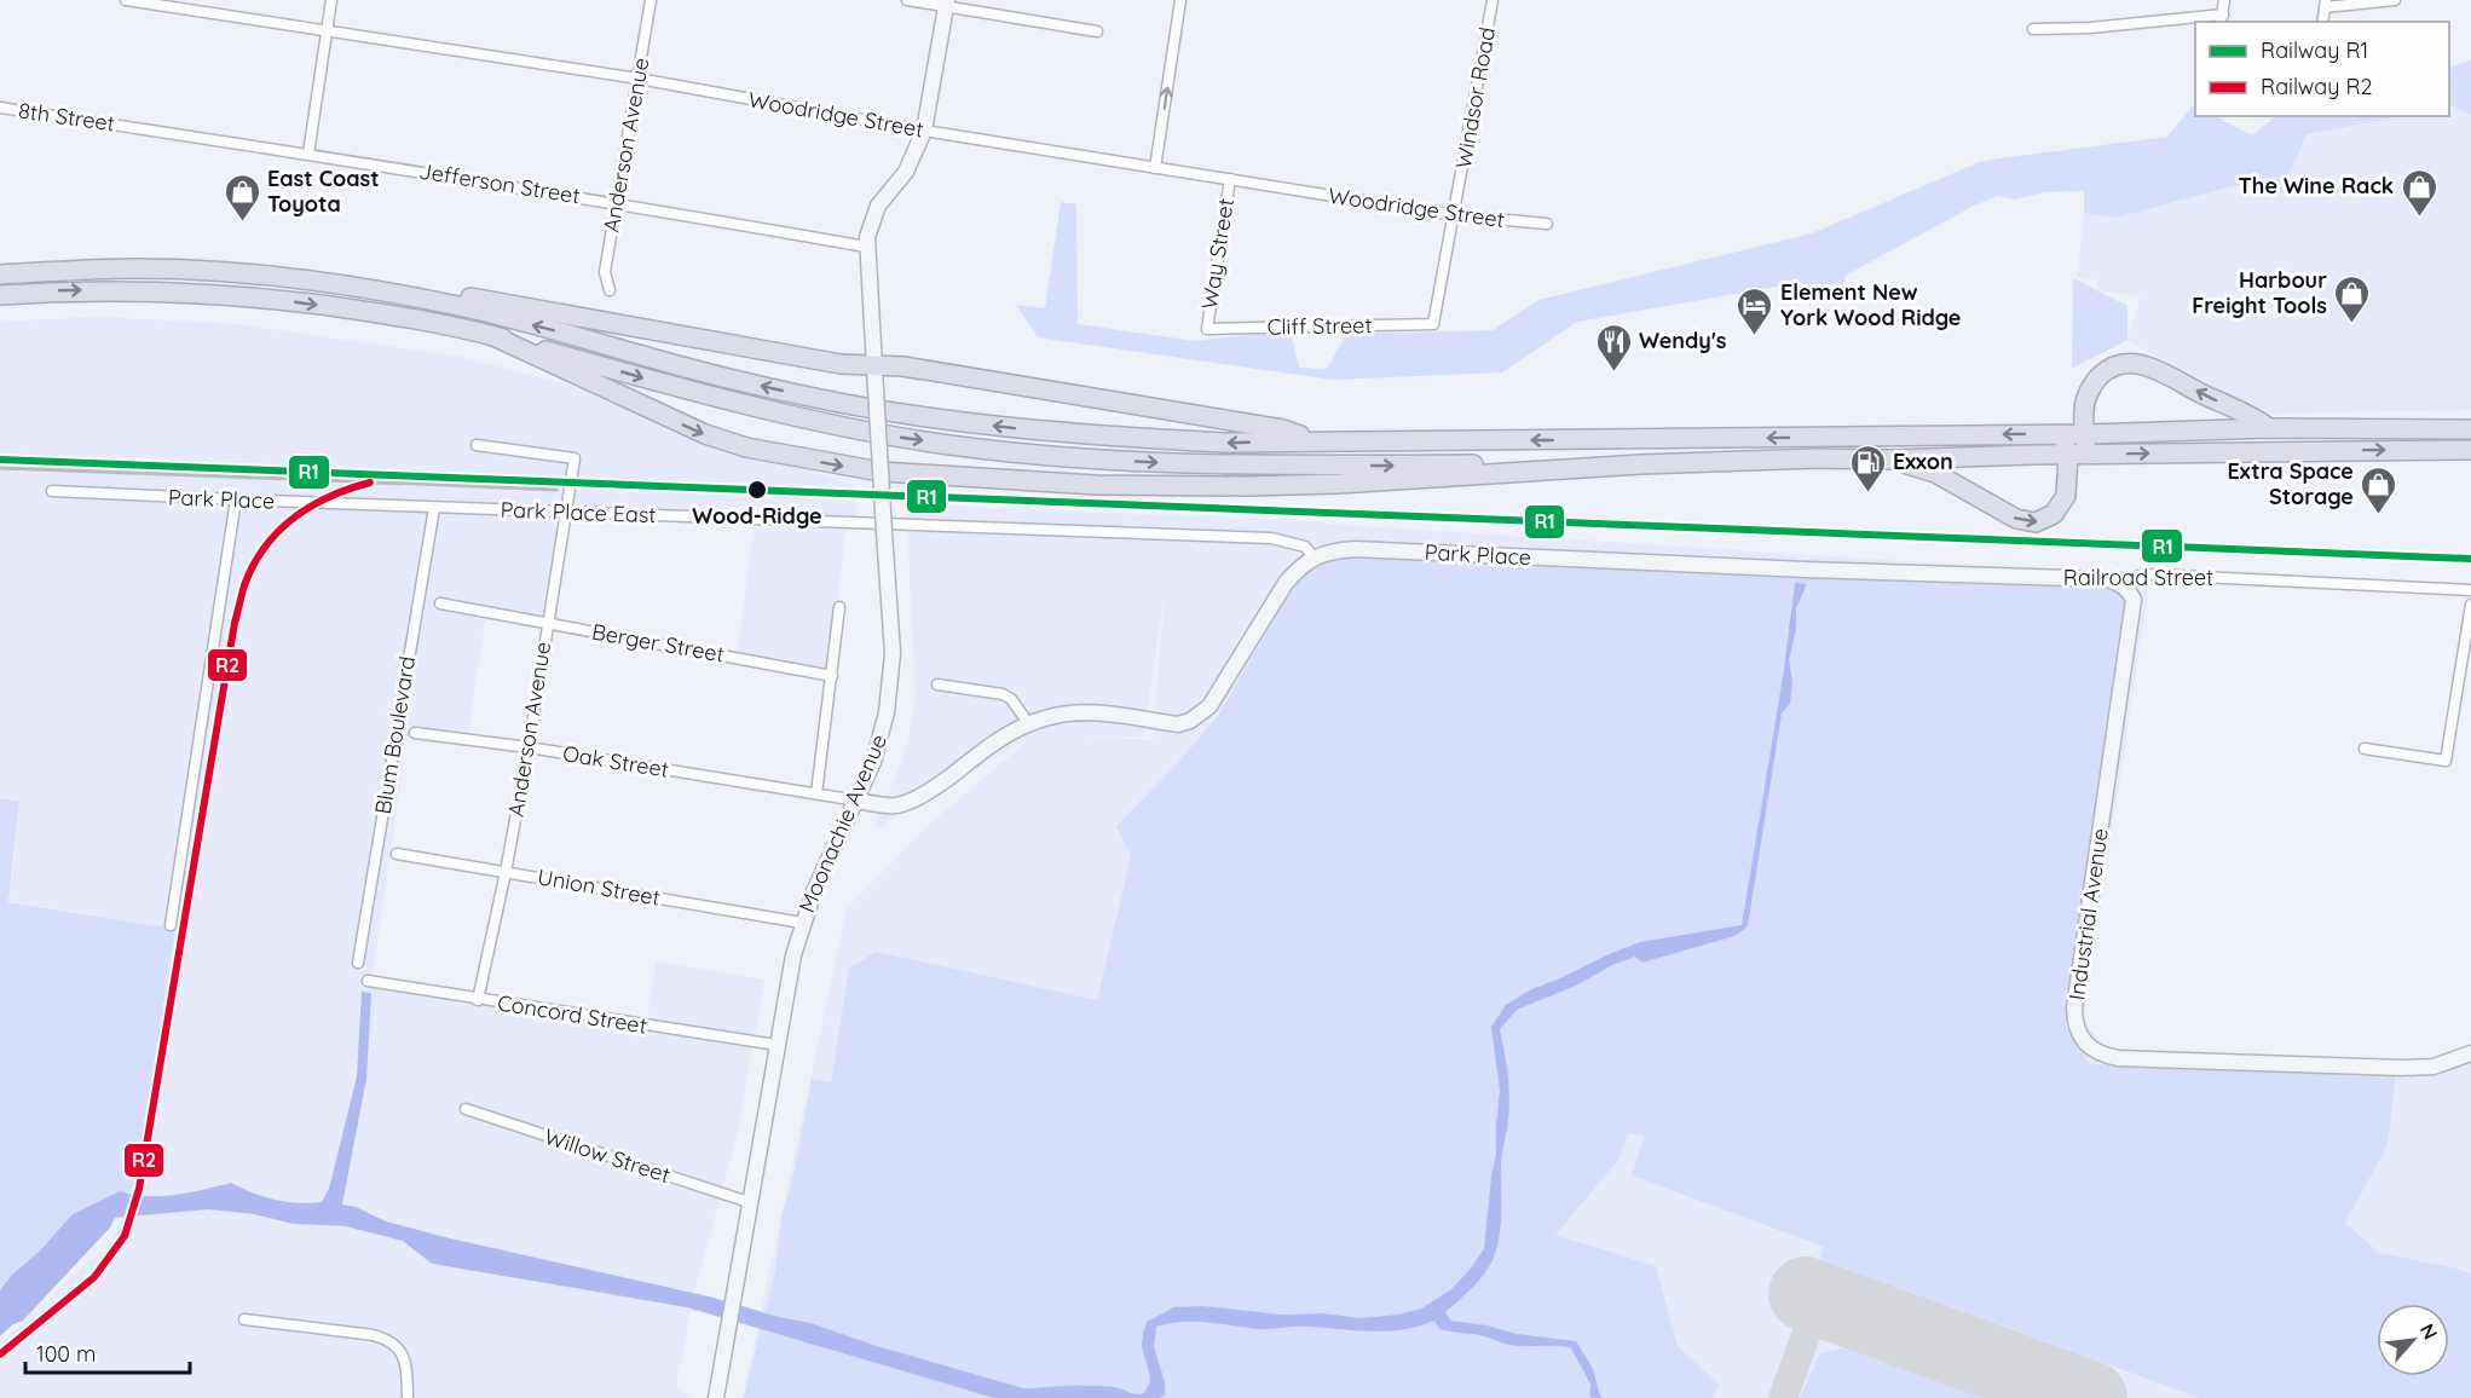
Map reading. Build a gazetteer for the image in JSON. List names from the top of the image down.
{
  "streets": {
    "street": [
      "Windsor Road",
      "Woodridge Street",
      "8th Street",
      "Anderson Avenue",
      "Jefferson Street",
      "Way Street",
      "Cliff Street",
      "Park Place",
      "Park Place East",
      "Railroad Street",
      "Berger Street",
      "Blum Boulevard",
      "Oak Street",
      "Moonachie Avenue",
      "Union Street",
      "Industrial Avenue",
      "Concord Street",
      "Willow Street"
    ]
  },
  "crossings": [
    ["Windsor Road", "Woodridge Street"],
    ["Windsor Road", "Cliff Street"],
    ["Woodridge Street", "Anderson Avenue"],
    ["Woodridge Street", "Way Street"],
    ["Woodridge Street", "Moonachie Avenue"],
    ["8th Street", "Jefferson Street"],
    ["Anderson Avenue", "Jefferson Street"],
    ["Anderson Avenue", "Park Place East"],
    ["Anderson Avenue", "Berger Street"],
    ["Anderson Avenue", "Oak Street"],
    ["Anderson Avenue", "Union Street"],
    ["Anderson Avenue", "Concord Street"],
    ["Jefferson Street", "Moonachie Avenue"],
    ["Way Street", "Cliff Street"],
    ["Park Place", "Park Place East"],
    ["Park Place", "Railroad Street"],
    ["Park Place", "Blum Boulevard"],
    ["Park Place East", "Blum Boulevard"],
    ["Railroad Street", "Industrial Avenue"],
    ["Berger Street", "Moonachie Avenue"],
    ["Oak Street", "Moonachie Avenue"],
    ["Moonachie Avenue", "Union Street"],
    ["Moonachie Avenue", "Concord Street"],
    ["Moonachie Avenue", "Willow Street"]
  ],
  "places": {
    "shop": [
      "The Wine Rack",
      "East Coast Toyota",
      "Harbour Freight Tools",
      "Extra Space Storage"
    ],
    "hotel": ["Element New York Wood Ridge"],
    "restaurant": ["Wendy's"],
    "other": ["Wood-Ridge"],
    "fuel station": ["Exxon"]
  },
  "lines": ["rail line R1", "rail line R2"],
  "legend": ["Railway R1", "Railway R2"],
  "scale_bar": "100 m",
  "north": "top right"
}
